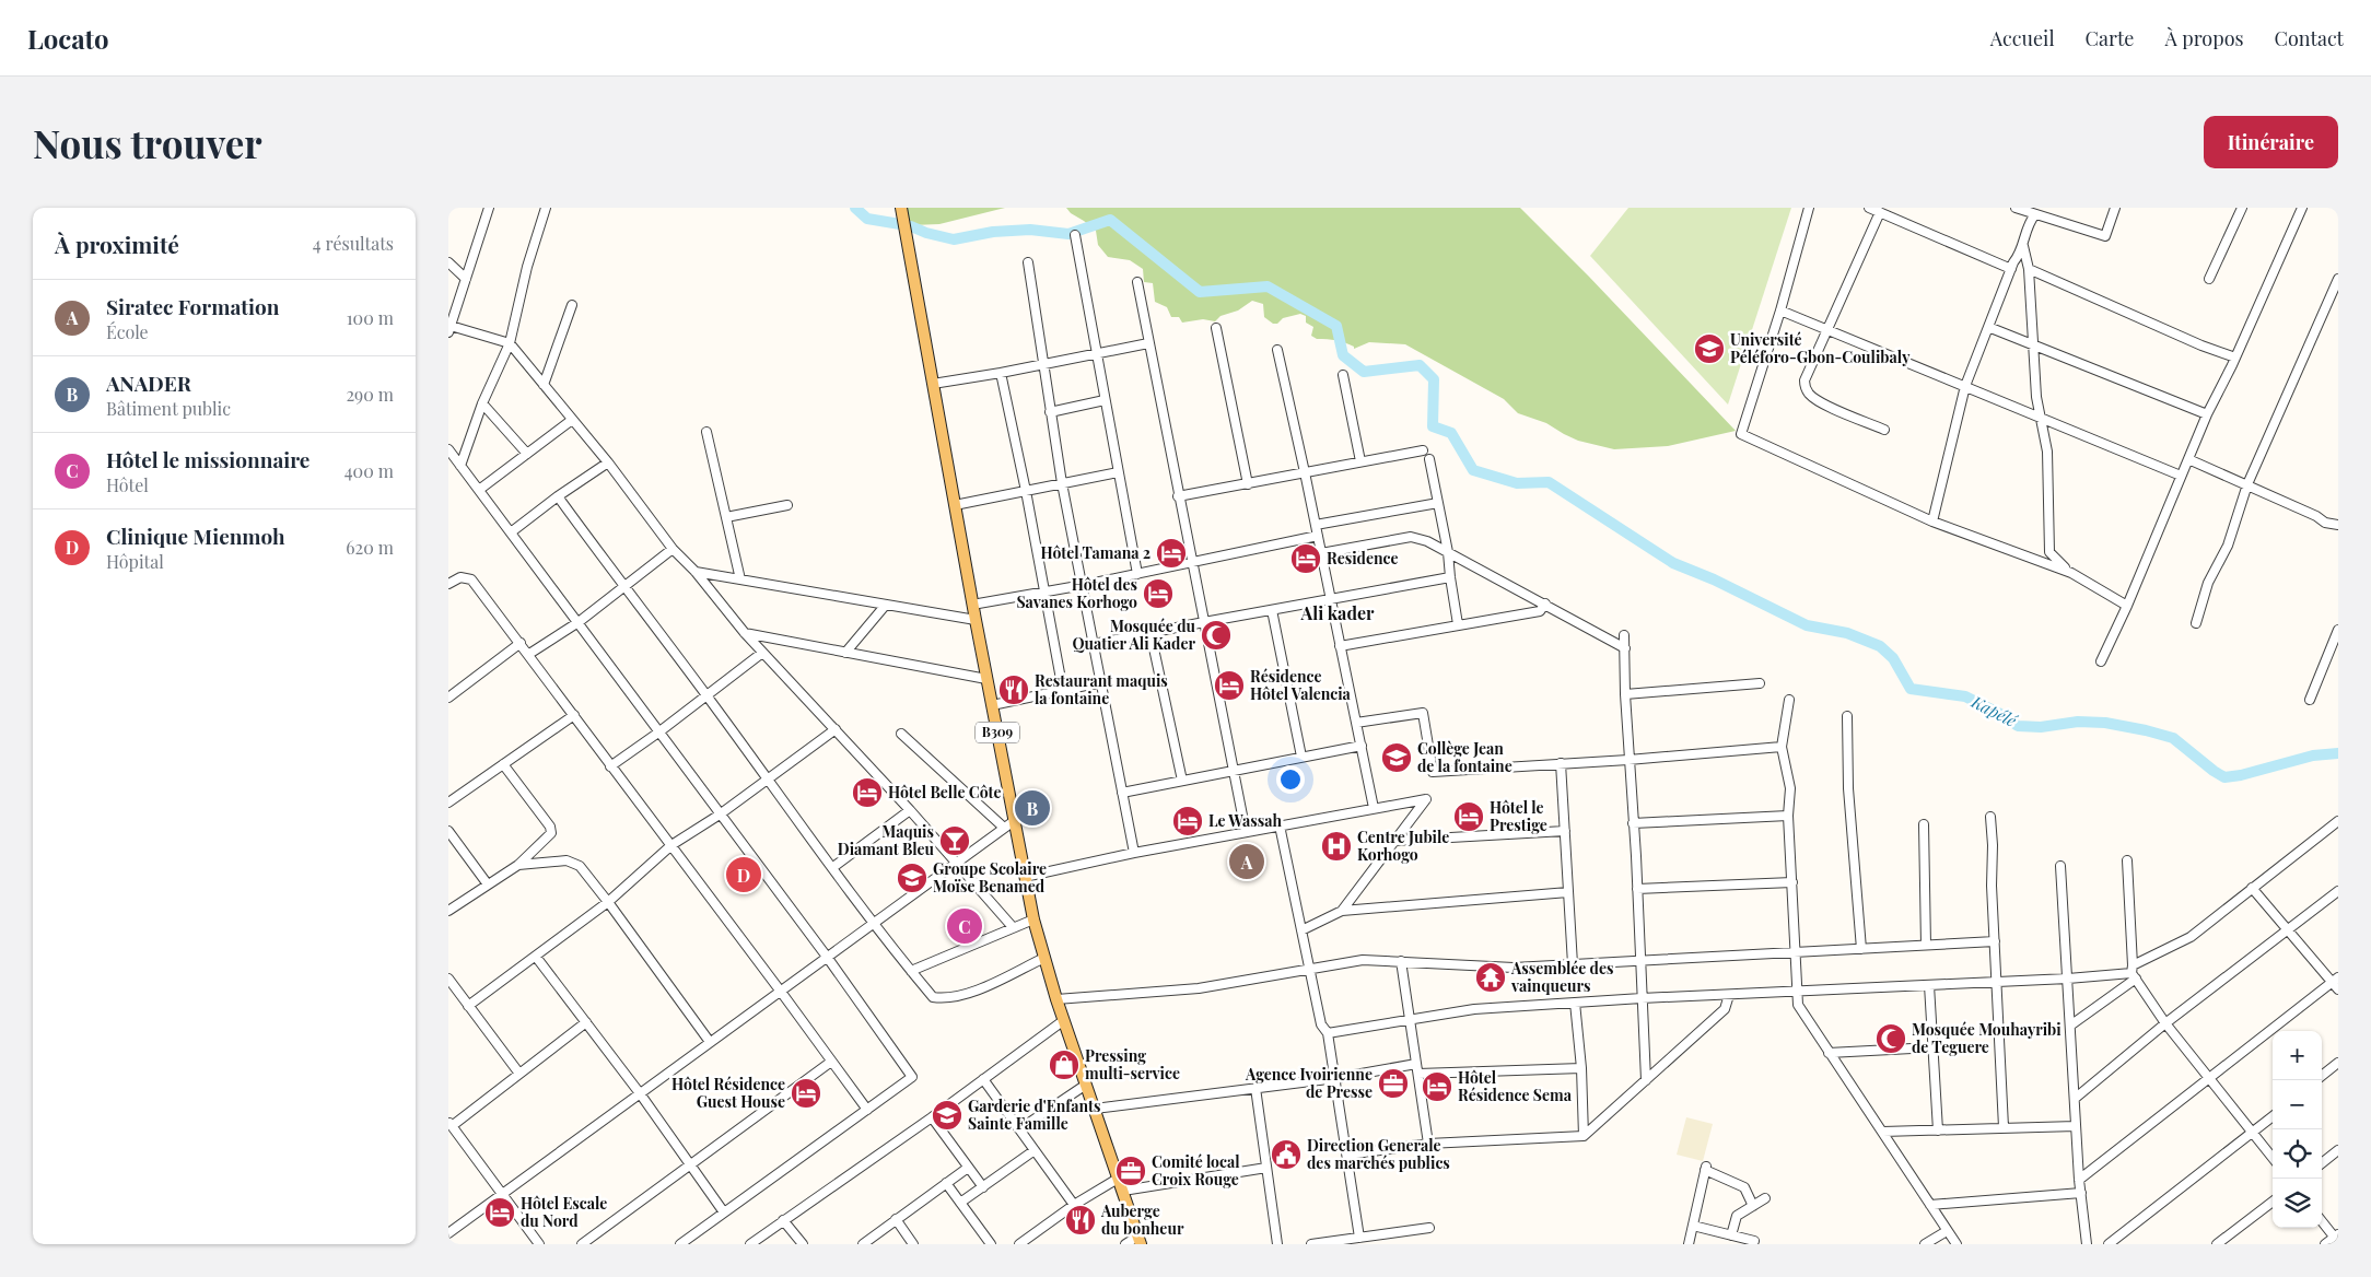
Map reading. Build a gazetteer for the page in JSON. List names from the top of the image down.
{
  "streets": {
    "main road": ["B309"]
  },
  "districts": ["Ali kader"],
  "water": ["Kapélé"],
  "places": {
    "school or university": [
      "Université Péléforo-Gbon-Coulibaly",
      "Collège Jean de la fontaine",
      "Groupe Scolaire Moïse Benamed",
      "Garderie d'Enfants Sainte Famille"
    ],
    "hotel": [
      "Hôtel Tamana 2",
      "Residence",
      "Hôtel des Savanes Korhogo",
      "Résidence Hôtel Valencia",
      "Hôtel Belle Côte",
      "Hôtel le Prestige",
      "Le Wassah",
      "Hôtel Résidence Sema",
      "Hôtel Résidence Guest House",
      "Hôtel Escale du Nord"
    ],
    "mosque": ["Mosquée du Quatier Ali Kader", "Mosquée Mouhayribi de Teguere"],
    "restaurant": ["Restaurant maquis la fontaine", "Auberge du bonheur"],
    "bar": ["Maquis Diamant Bleu"],
    "hospital": ["Centre Jubile Korhogo"],
    "temple": ["Assemblée des vainqueurs"],
    "shop": ["Pressing multi-service"],
    "office": ["Agence Ivoirienne de Presse", "Comité local Croix Rouge"],
    "public building": ["Direction Generale des marchés publics"]
  },
  "page": {
    "header": "Locato",
    "nav": [
      "Accueil",
      "Carte",
      "À propos",
      "Contact"
    ],
    "buttons": "Itinéraire",
    "title": "Nous trouver",
    "heading": ["À proximité", "4 résultats"],
    "list": [
      {
        "mark": "A",
        "name": "Siratec Formation",
        "note": "École",
        "value": "100 m"
      },
      {
        "mark": "B",
        "name": "ANADER",
        "note": "Bâtiment public",
        "value": "290 m"
      },
      {
        "mark": "C",
        "name": "Hôtel le missionnaire",
        "note": "Hôtel",
        "value": "400 m"
      },
      {
        "mark": "D",
        "name": "Clinique Mienmoh",
        "note": "Hôpital",
        "value": "620 m"
      }
    ],
    "pins": [
      "B",
      "A",
      "D",
      "C"
    ],
    "map_buttons": ["+", "−"]
  }
}
